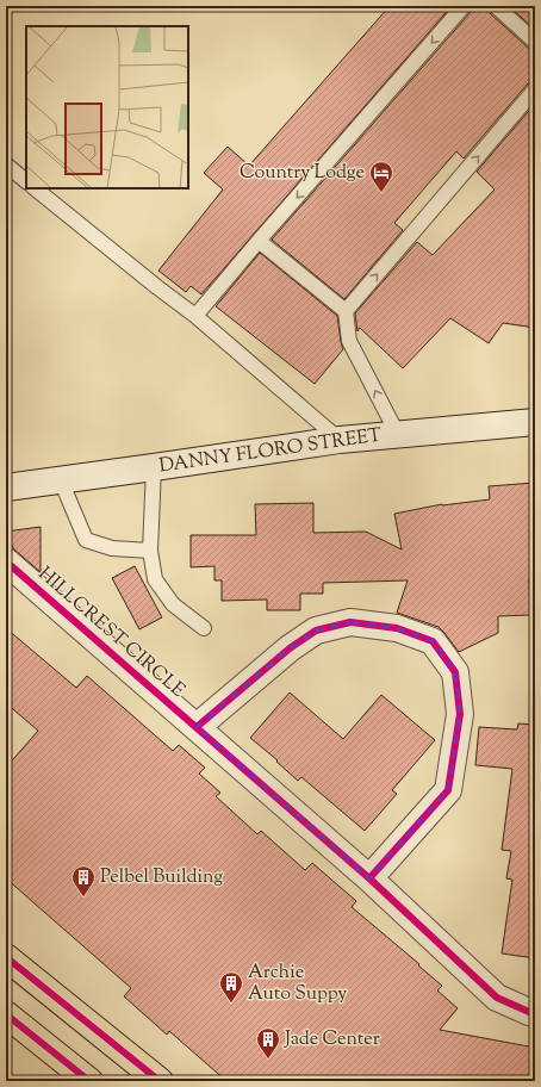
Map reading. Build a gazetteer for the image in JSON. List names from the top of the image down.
{
  "streets": {
    "street": ["DANNY FLORO STREET", "HILLCREST CIRCLE"]
  },
  "places": {
    "hotel": ["Country Lodge"],
    "building": ["Pelbel Building", "Archie Auto Suppy", "Jade Center"]
  }
}
